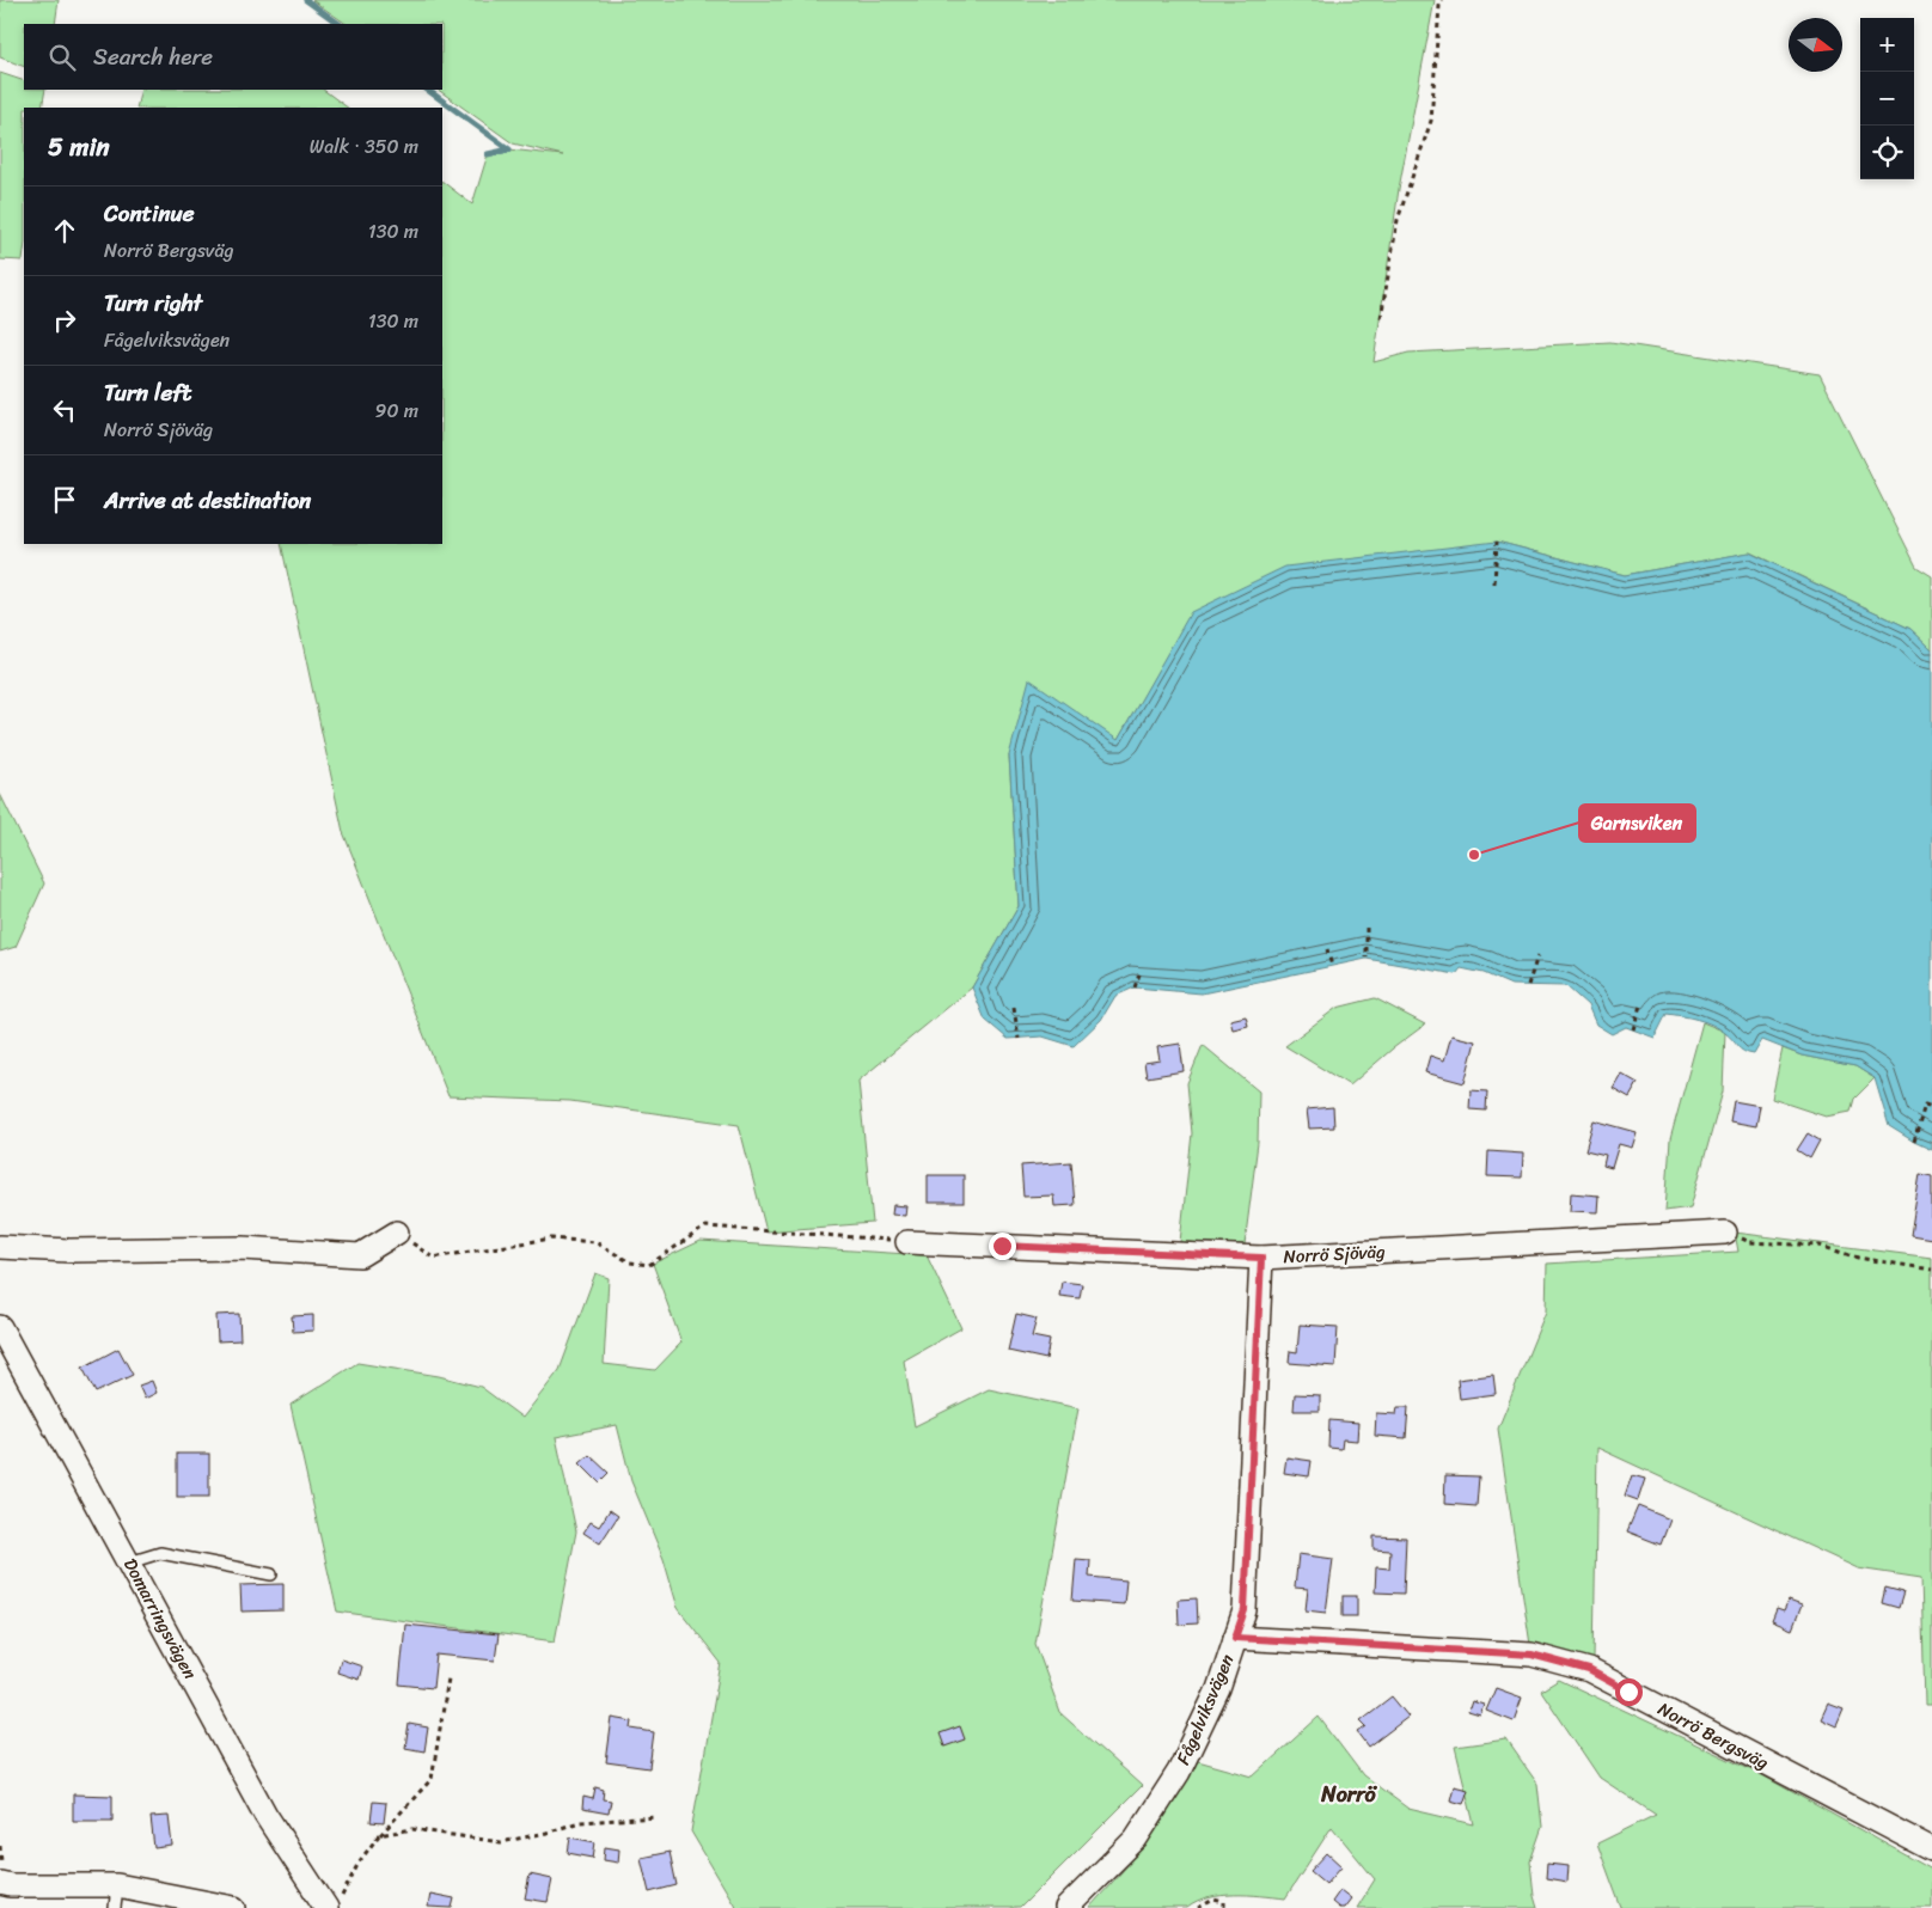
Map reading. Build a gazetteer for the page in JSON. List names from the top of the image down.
{
  "streets": {
    "street": [
      "Norrö Sjöväg",
      "Domarringsvägen",
      "Fågelviksvägen",
      "Norrö Bergsväg"
    ]
  },
  "crossings": [
    ["Norrö Sjöväg", "Fågelviksvägen"],
    ["Fågelviksvägen", "Norrö Bergsväg"]
  ],
  "districts": ["Norrö"],
  "places": ["Garnsviken"],
  "north": "right",
  "page": {
    "map_buttons": ["+", "−"],
    "search": "Search here",
    "heading": ["5 min", "Walk · 350 m"],
    "list": [
      ["Continue", "Norrö Bergsväg", "130 m"],
      ["Turn right", "Fågelviksvägen", "130 m"],
      ["Turn left", "Norrö Sjöväg", "90 m"],
      "Arrive at destination"
    ]
  }
}
